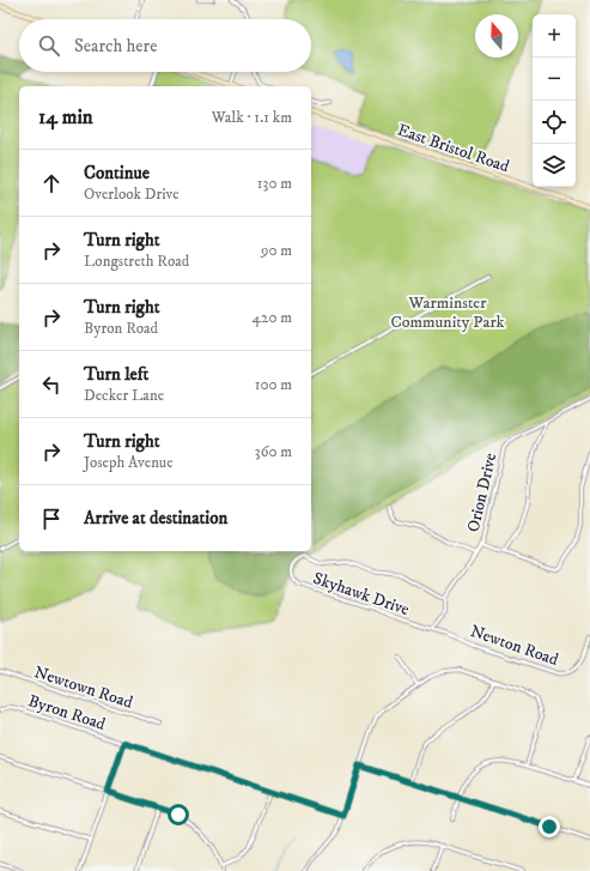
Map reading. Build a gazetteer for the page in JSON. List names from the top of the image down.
{
  "streets": {
    "main road": ["East Bristol Road"],
    "street": [
      "Orion Drive",
      "Skyhawk Drive",
      "Newton Road",
      "Newtown Road",
      "Byron Road"
    ]
  },
  "crossings": [
    ["Skyhawk Drive", "Newton Road"]
  ],
  "parks": ["Warminster Community Park"],
  "north": "top",
  "page": {
    "map_buttons": ["+", "−"],
    "search": "Search here",
    "heading": ["14 min", "Walk · 1.1 km"],
    "list": [
      ["Continue", "Overlook Drive", "130 m"],
      ["Turn right", "Longstreth Road", "90 m"],
      ["Turn right", "Byron Road", "420 m"],
      ["Turn left", "Decker Lane", "100 m"],
      ["Turn right", "Joseph Avenue", "360 m"],
      "Arrive at destination"
    ]
  }
}
